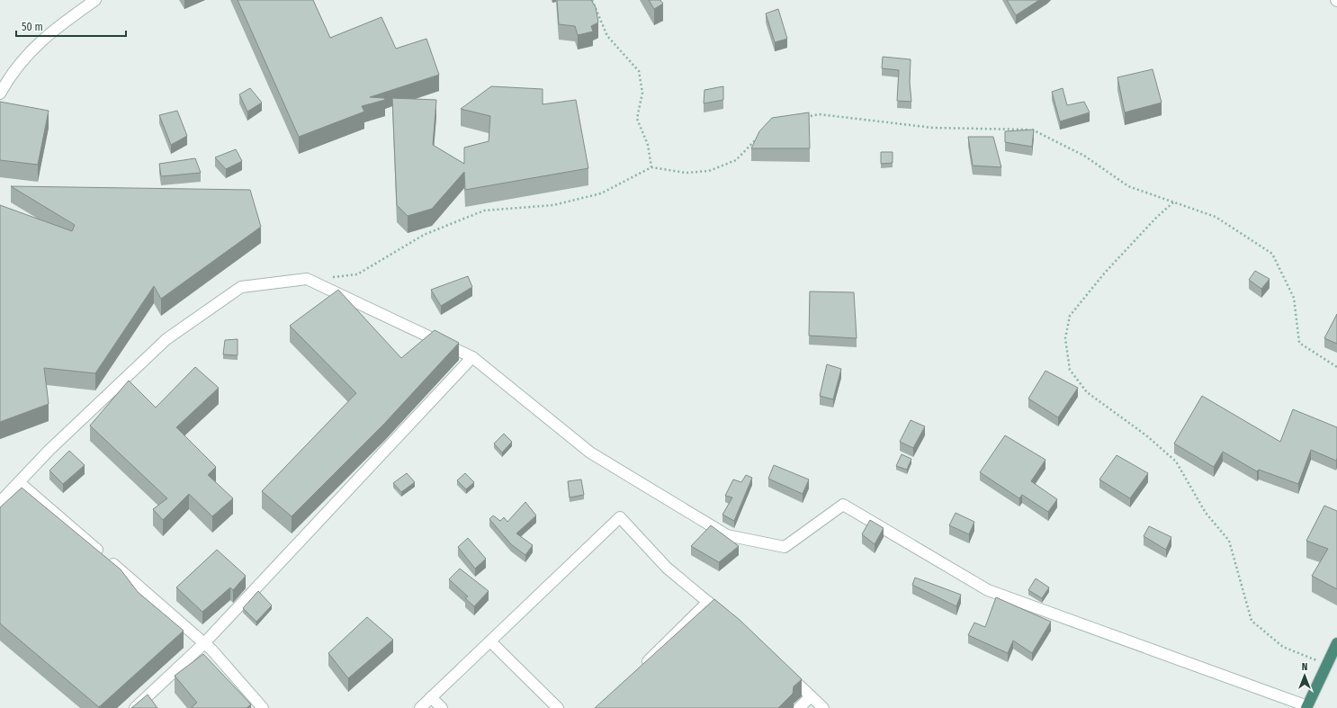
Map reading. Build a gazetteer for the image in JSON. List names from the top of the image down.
{
  "scale_bar": "50 m",
  "north": "top"
}
